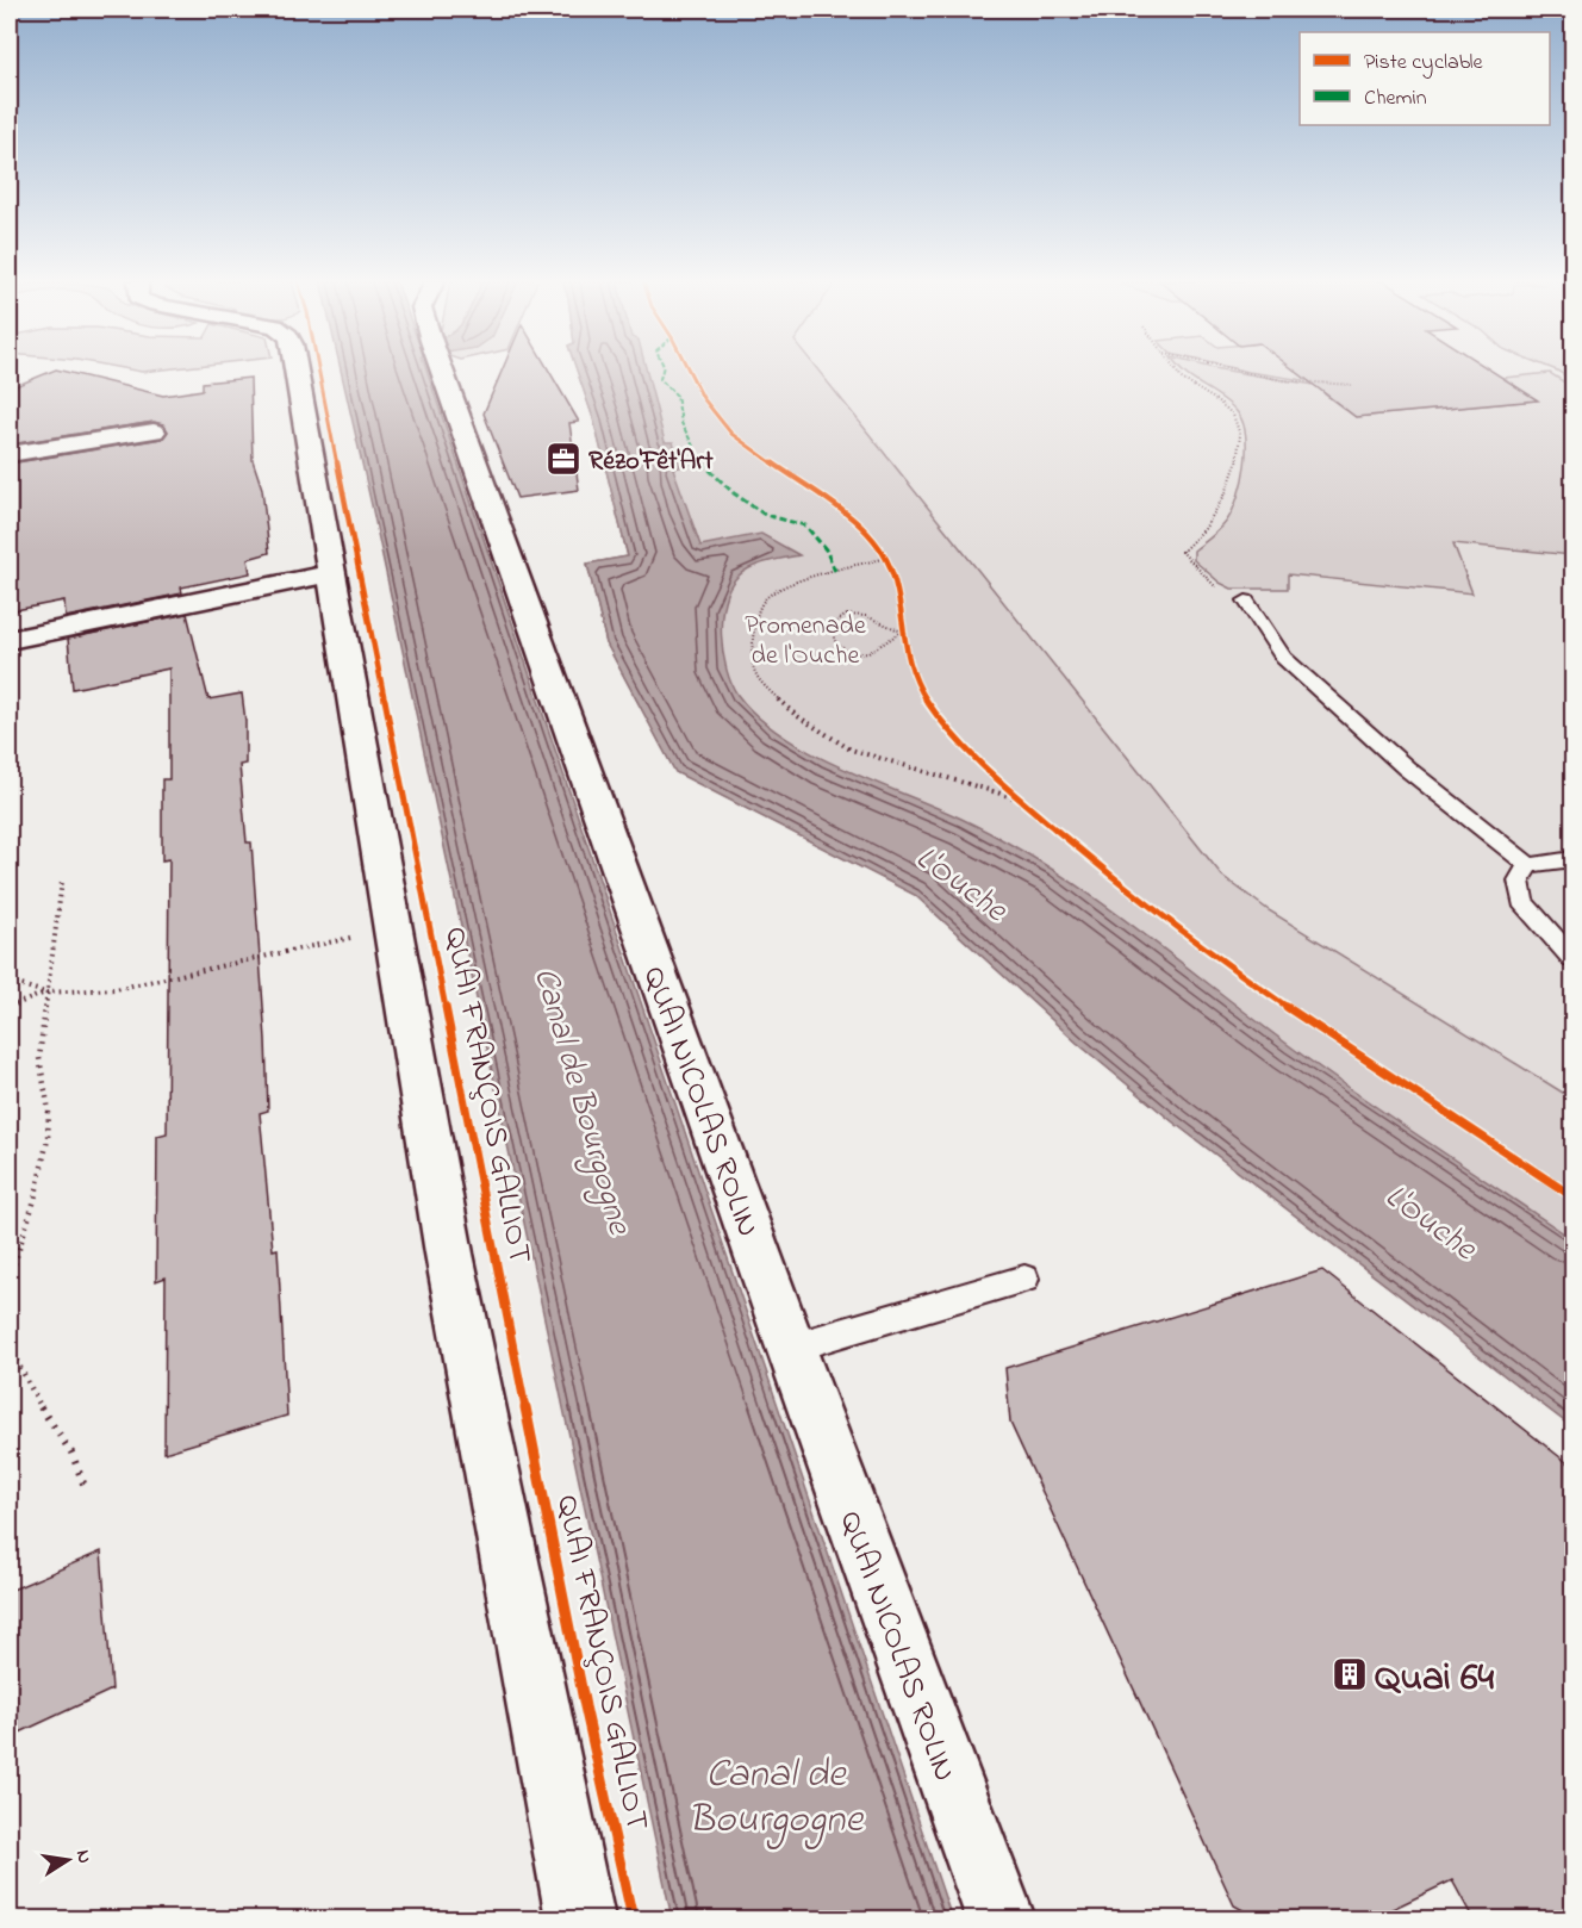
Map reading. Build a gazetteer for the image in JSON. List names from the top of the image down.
{
  "streets": {
    "street": ["QUAI FRANÇOIS GALLIOT", "QUAI NICOLAS ROLIN"]
  },
  "water": ["L'Ouche", "Canal de Bourgogne"],
  "parks": ["Promenade de l'Ouche"],
  "places": {
    "office": ["Rézo'Fêt'Art"],
    "building": ["Quai 64"]
  },
  "legend": ["Piste cyclable", "Chemin"],
  "north": "right"
}
